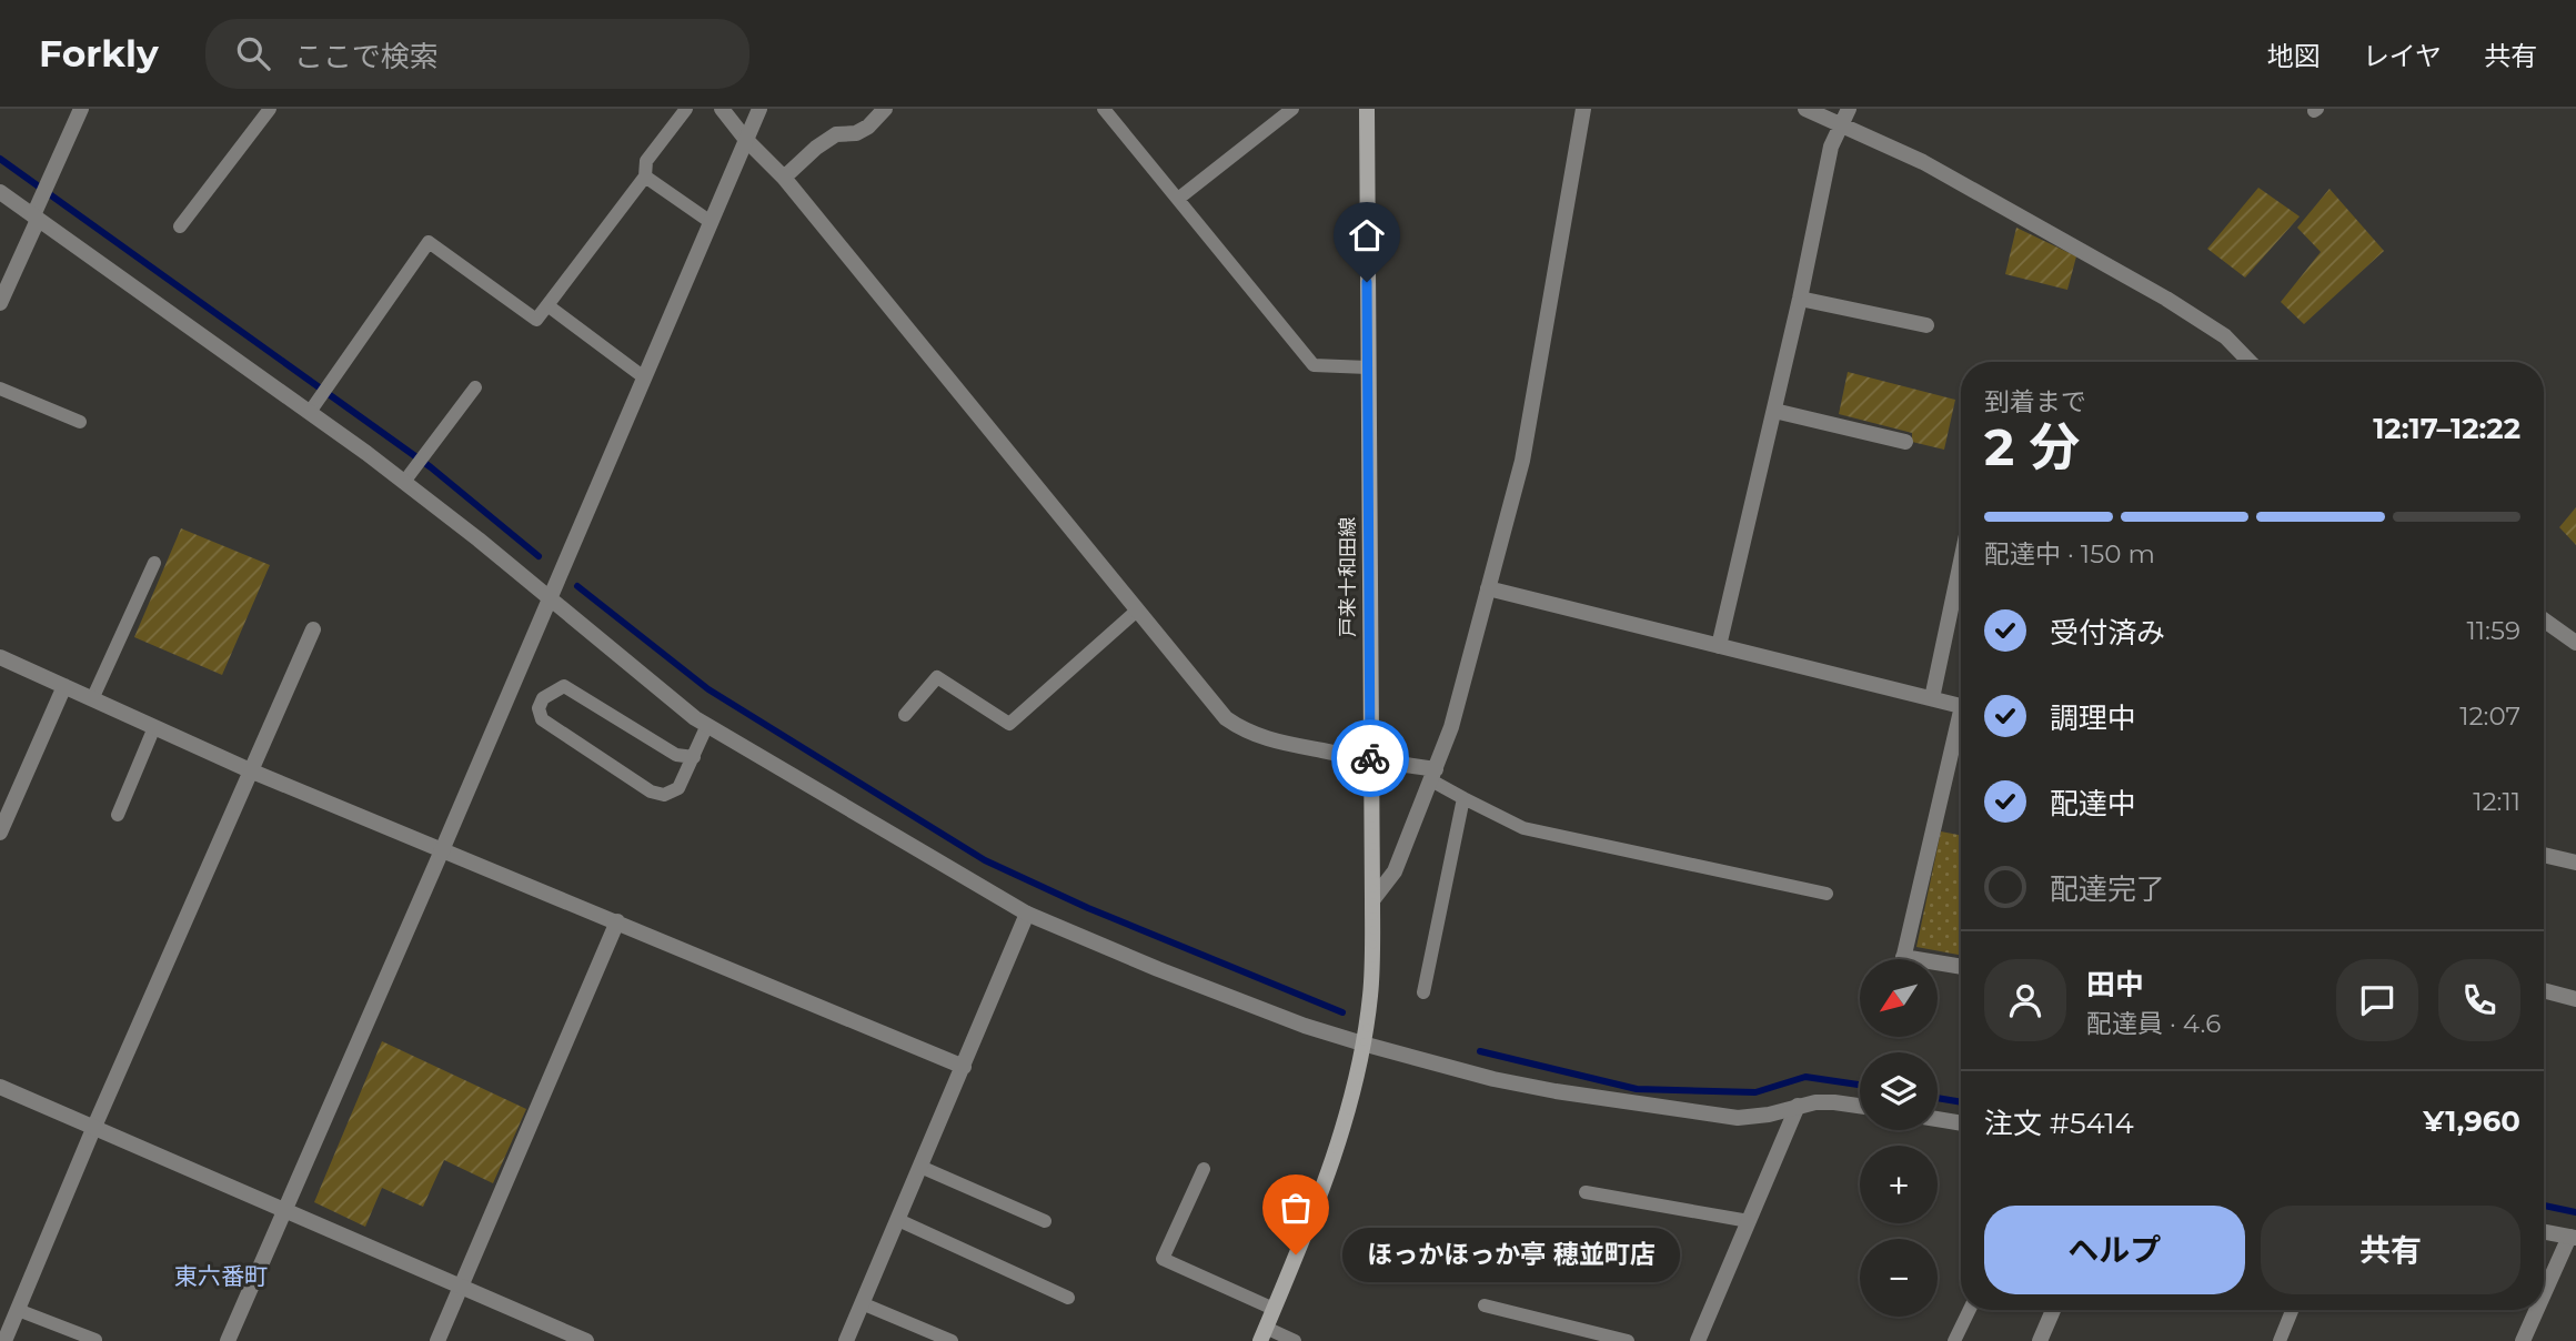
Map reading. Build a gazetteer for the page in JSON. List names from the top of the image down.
{
  "streets": {
    "main road": ["戸来十和田線"]
  },
  "districts": ["東六番町"],
  "places": ["ほっかほっか亭 穂並町店"],
  "north": "bottom left",
  "page": {
    "header": "Forkly",
    "search": "ここで検索",
    "nav": ["地図", "レイヤ", "共有"],
    "heading": ["2 分", "到着まで", "12:17–12:22"],
    "panel": [
      "田中",
      "配達員 · 4.6",
      "注文 #5414",
      "¥1,960"
    ],
    "bar": "配達中 · 150 m",
    "list": [
      ["受付済み", "11:59"],
      ["調理中", "12:07"],
      ["配達中", "12:11"],
      "配達完了"
    ],
    "map_buttons": ["+", "−"],
    "buttons": ["ヘルプ", "共有"],
    "bubble": "ほっかほっか亭 穂並町店"
  }
}
